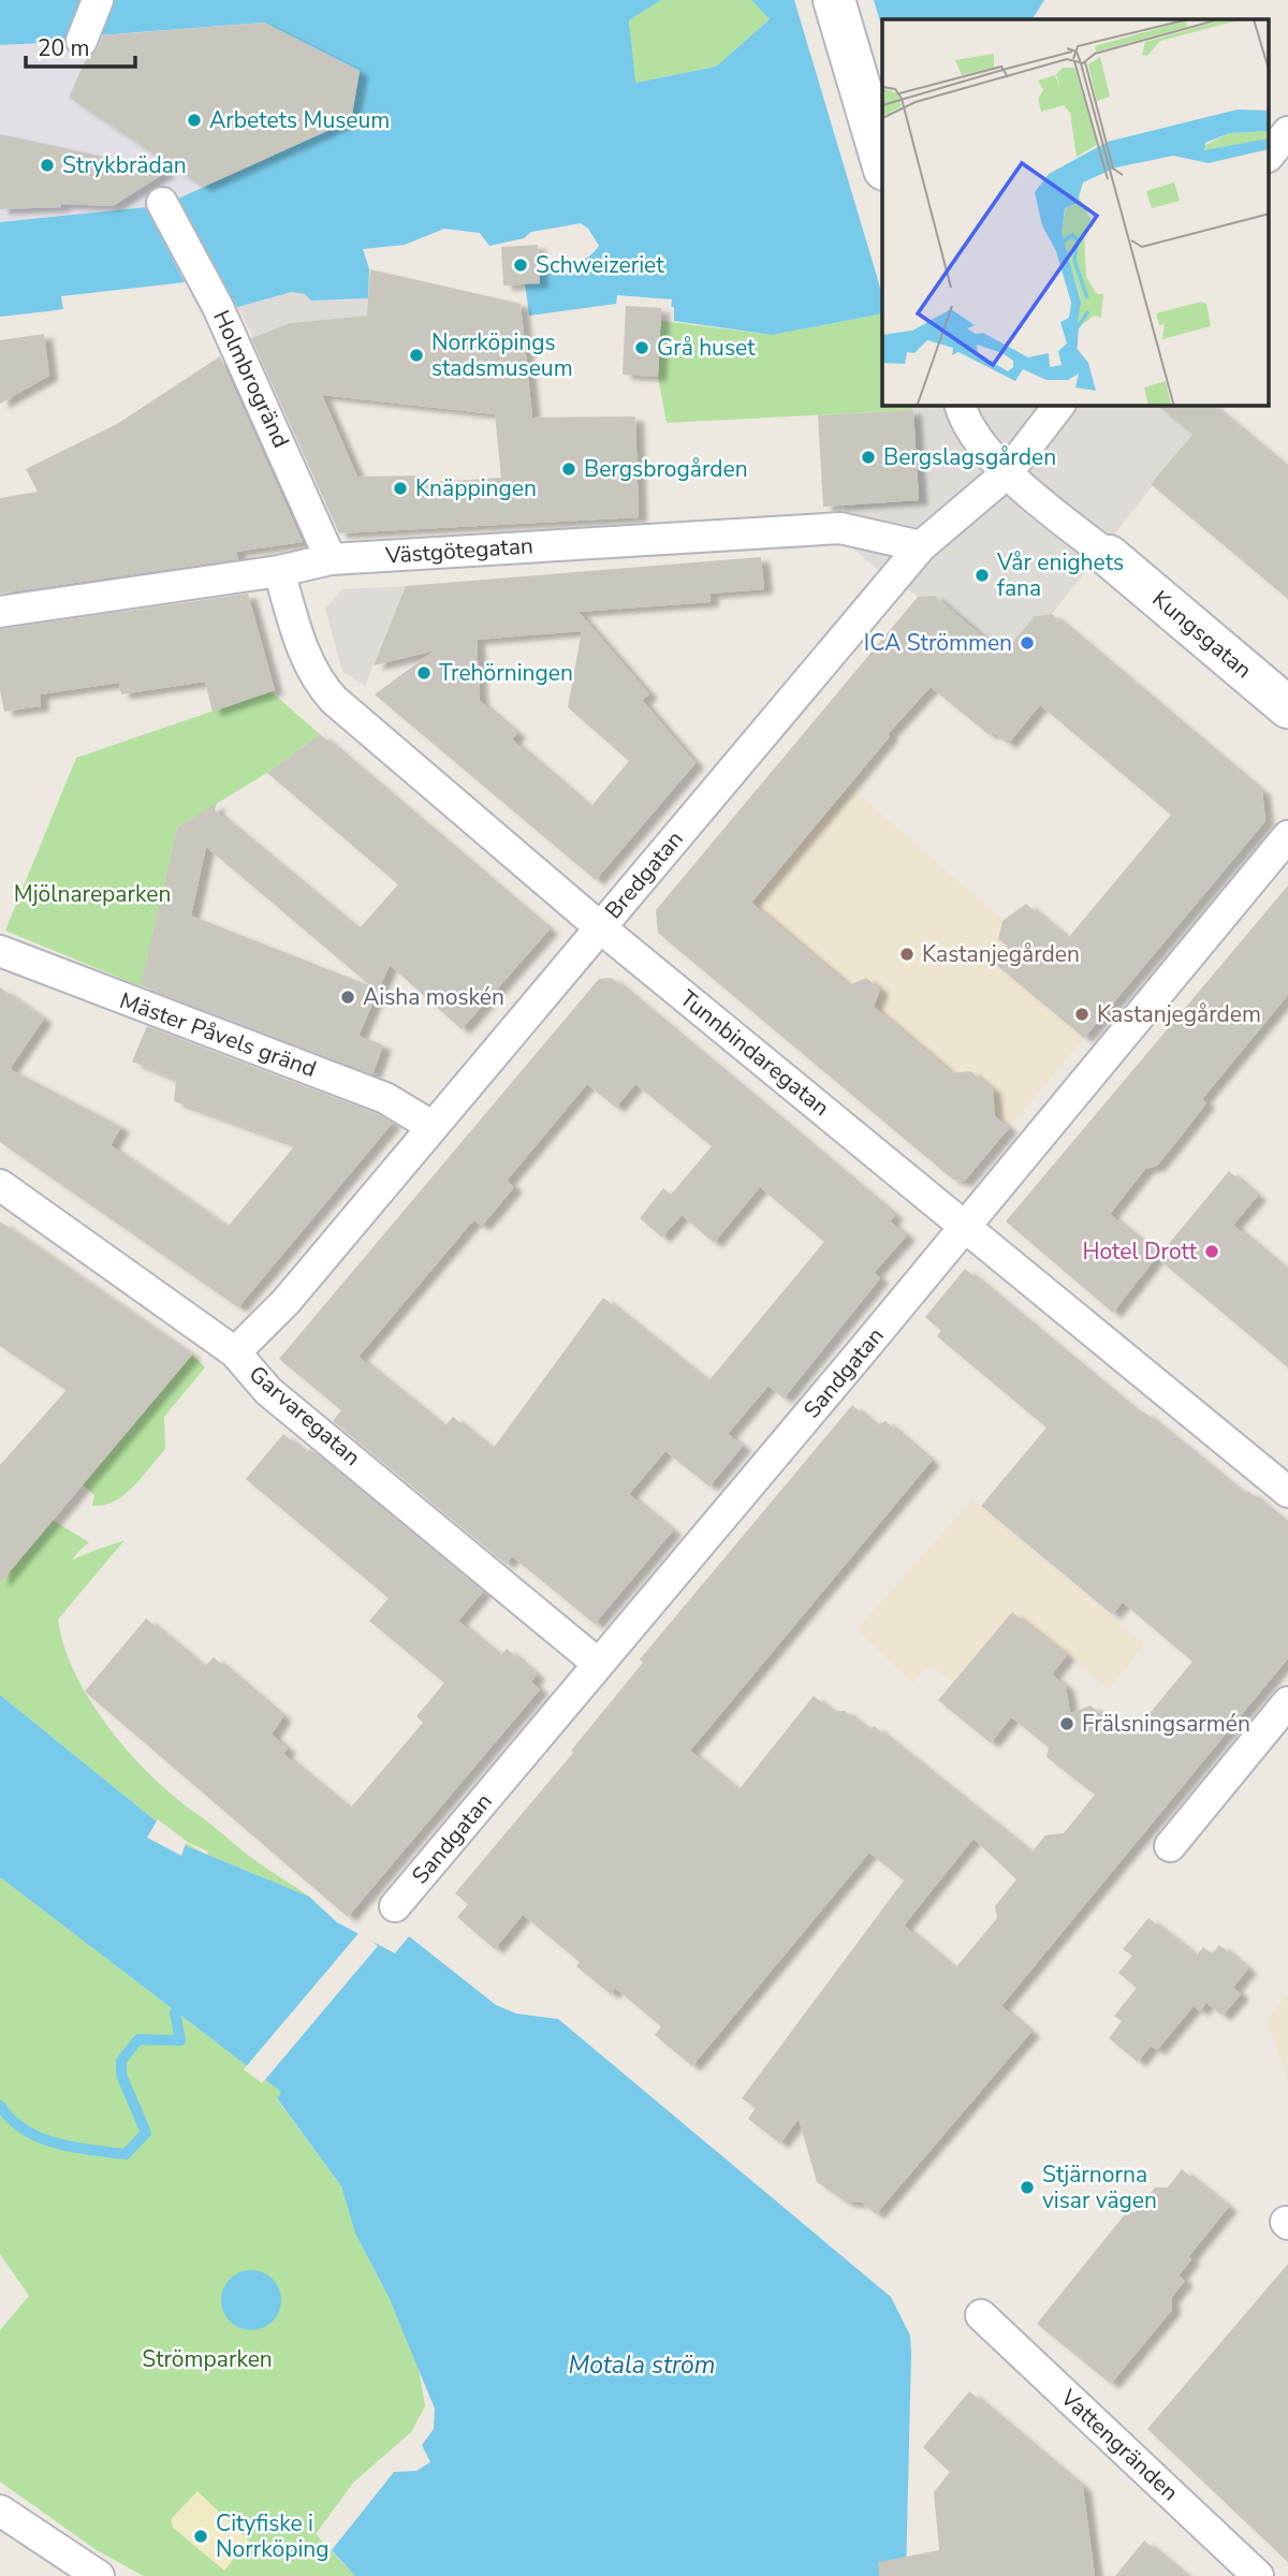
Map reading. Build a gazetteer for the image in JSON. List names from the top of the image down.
{
  "streets": {
    "main road": ["Kungsgatan"],
    "street": [
      "Holmbrogränd",
      "Västgötegatan",
      "Bredgatan",
      "Mäster Påvels gränd",
      "Tunnbindaregatan",
      "Sandgatan",
      "Garvaregatan",
      "Vattengränden"
    ]
  },
  "crossings": [
    ["Holmbrogränd", "Västgötegatan"],
    ["Västgötegatan", "Bredgatan"],
    ["Västgötegatan", "Tunnbindaregatan"],
    ["Kungsgatan", "Bredgatan"],
    ["Bredgatan", "Mäster Påvels gränd"],
    ["Bredgatan", "Tunnbindaregatan"],
    ["Bredgatan", "Garvaregatan"],
    ["Tunnbindaregatan", "Sandgatan"],
    ["Sandgatan", "Garvaregatan"]
  ],
  "water": ["Motala ström"],
  "parks": ["Mjölnareparken", "Strömparken"],
  "places": [
    "Arbetets Museum",
    "Strykbrädan",
    "Schweizeriet",
    "Grå huset",
    "Norrköpings stadsmuseum",
    "Bergslagsgården",
    "Bergsbrogården",
    "Knäppingen",
    "Vår enighets fana",
    "ICA Strömmen",
    "Trehörningen",
    "Kastanjegården",
    "Aisha moskén",
    "Kastanjegårdem",
    "Hotel Drott",
    "Frälsningsarmén",
    "Stjärnorna visar vägen",
    "Cityfiske i Norrköping"
  ],
  "scale_bar": "20 m"
}
